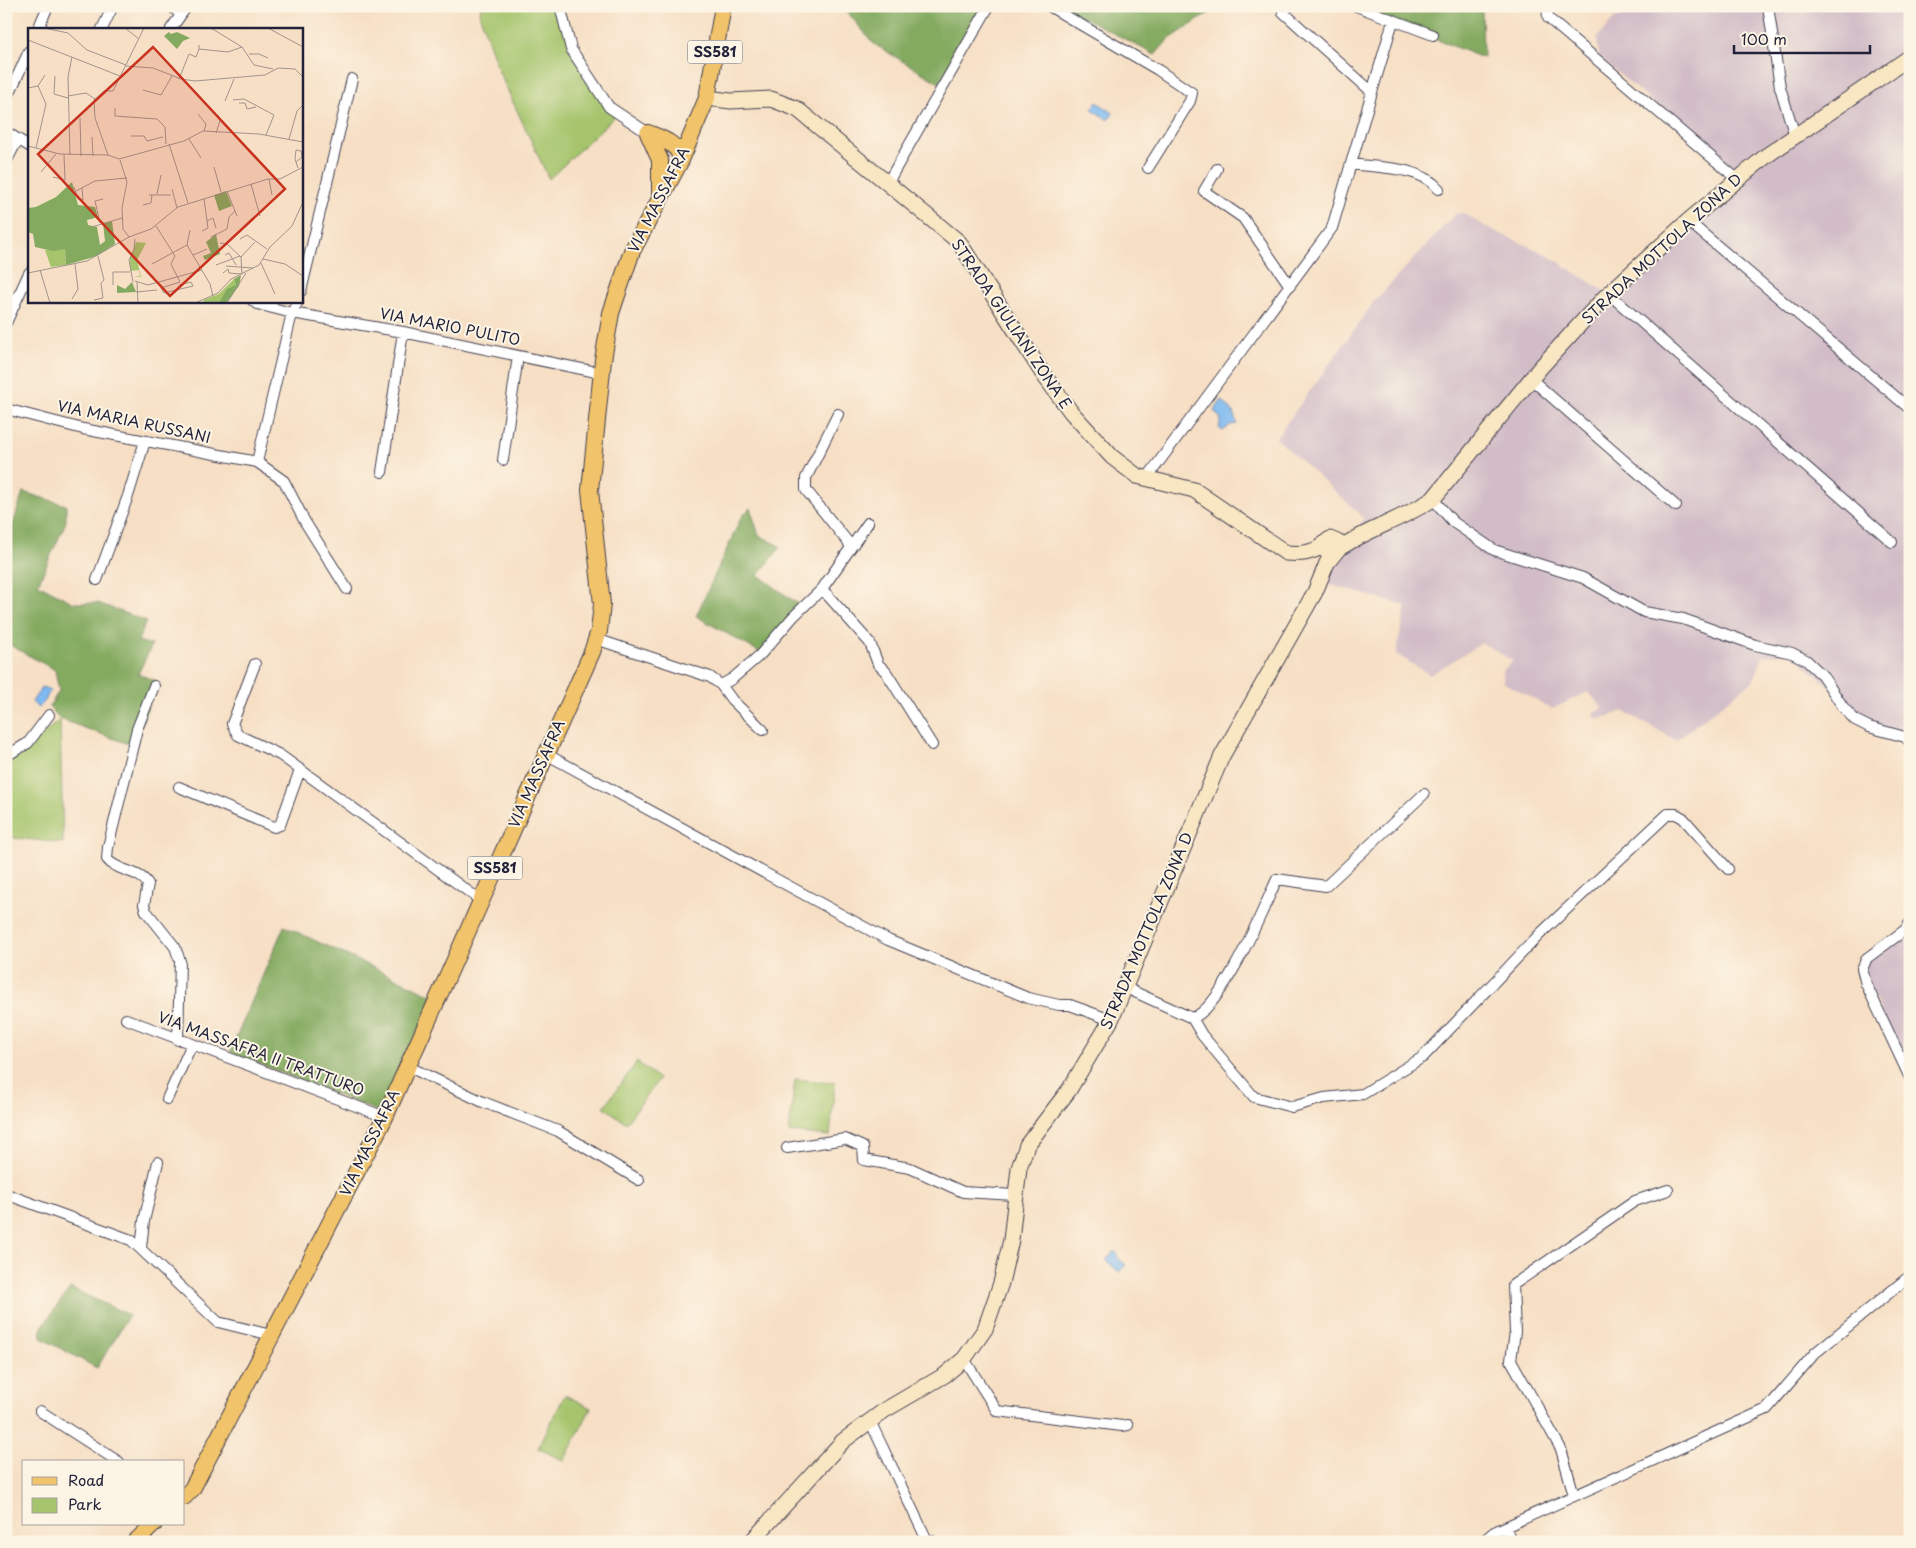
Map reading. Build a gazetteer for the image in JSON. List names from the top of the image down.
{
  "streets": {
    "main road": [
      "SS581",
      "VIA MASSAFRA",
      "STRADA MOTTOLA ZONA D",
      "STRADA GIULIANI ZONA E"
    ],
    "street": ["VIA MARIO PULITO", "VIA MARIA RUSSANI", "VIA MASSAFRA II TRATTURO"]
  },
  "crossings": [
    ["VIA MASSAFRA", "STRADA GIULIANI ZONA E"],
    ["VIA MASSAFRA", "VIA MARIO PULITO"],
    ["VIA MASSAFRA", "VIA MASSAFRA II TRATTURO"],
    ["STRADA MOTTOLA ZONA D", "STRADA GIULIANI ZONA E"]
  ],
  "legend": ["Road", "Park"],
  "scale_bar": "100 m"
}
